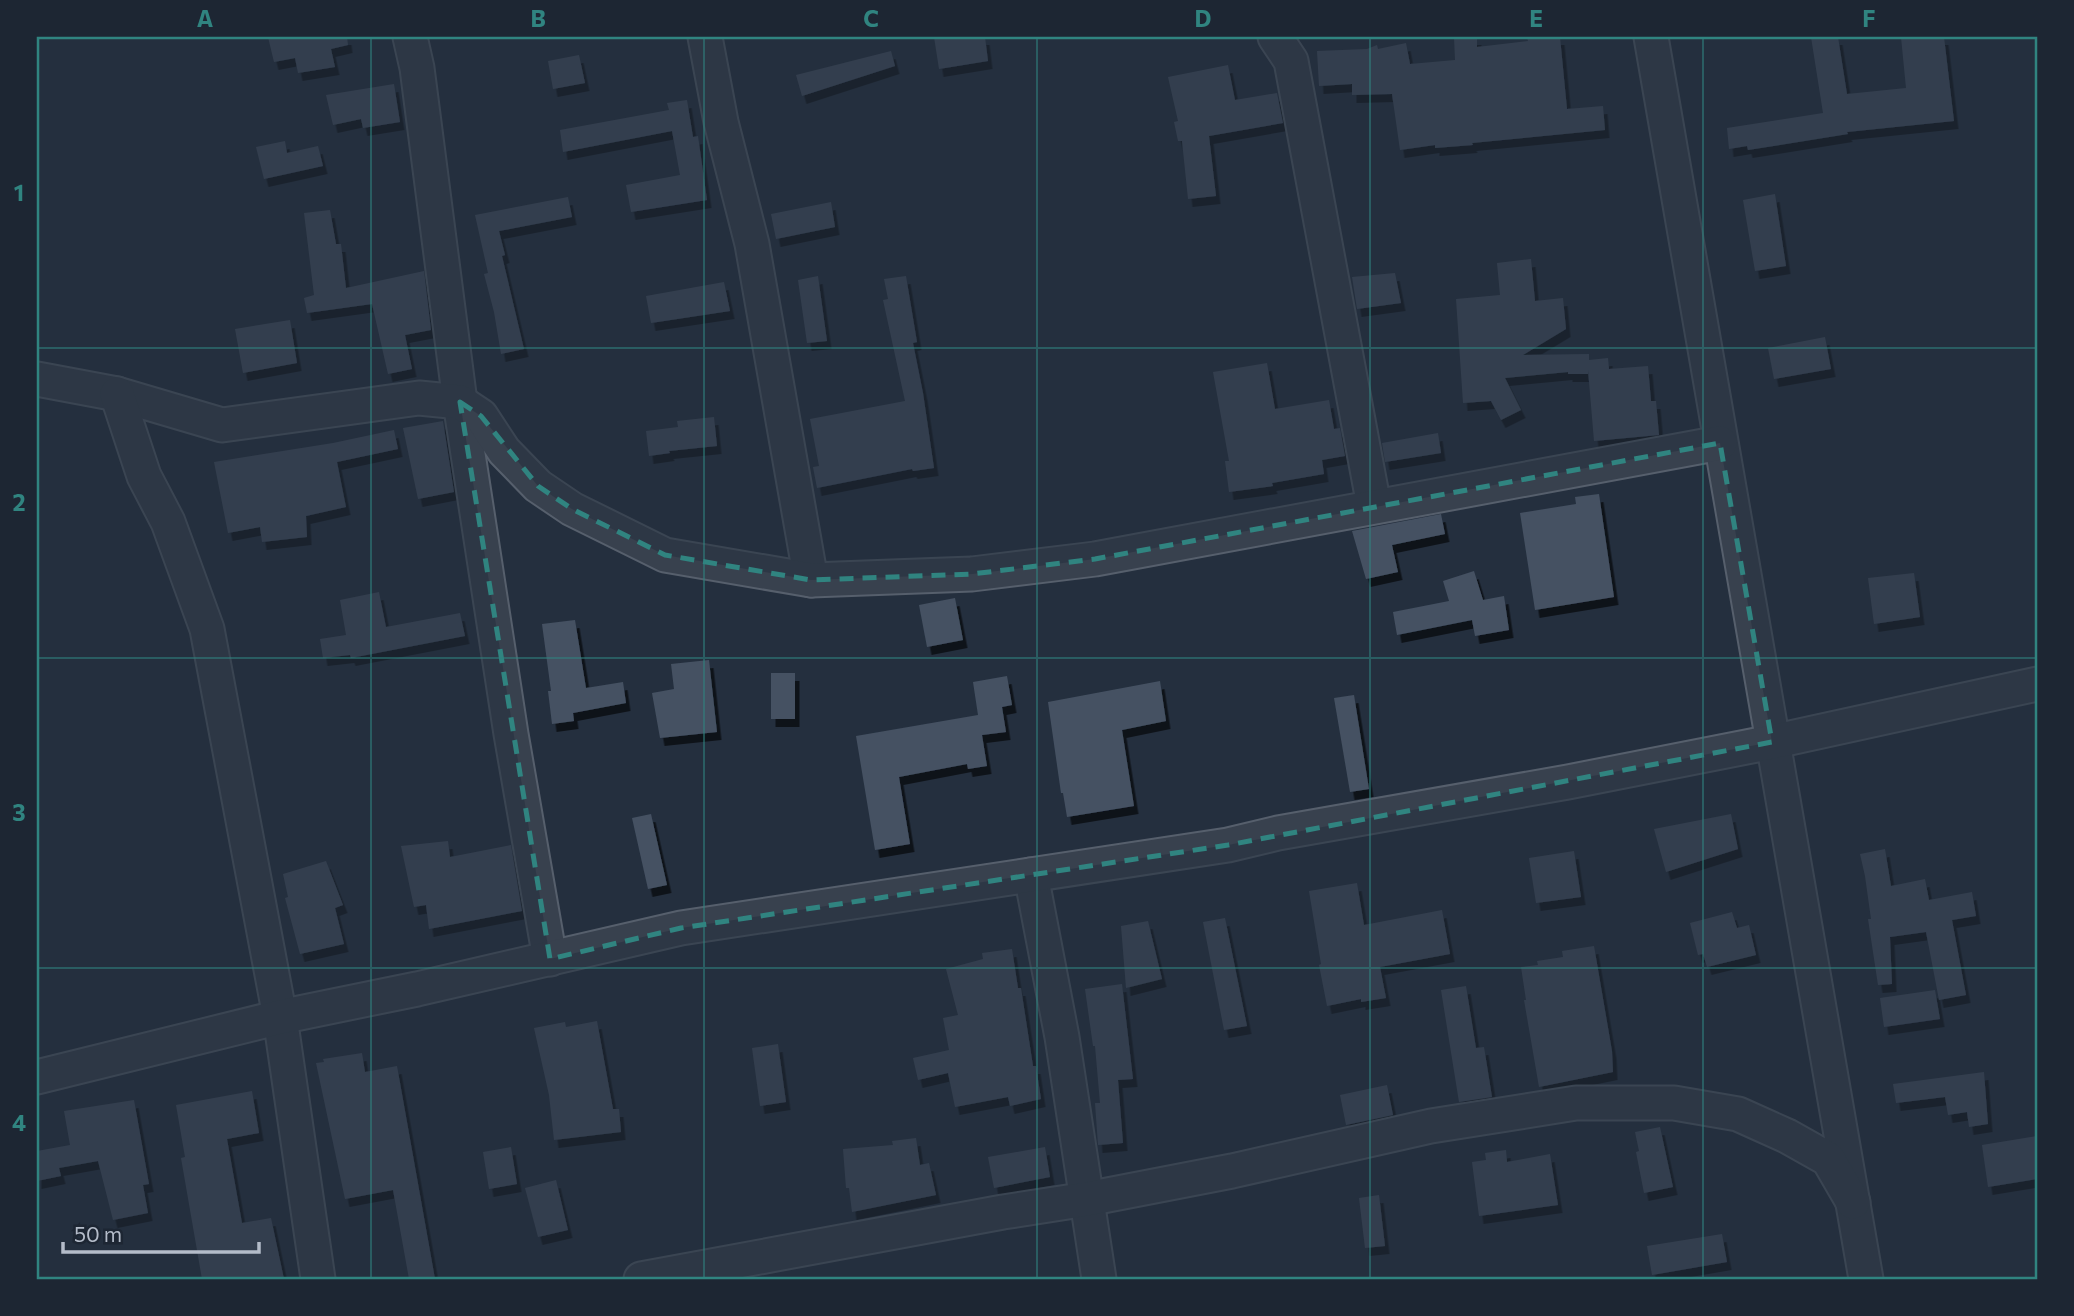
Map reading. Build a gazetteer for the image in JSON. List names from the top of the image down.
{
  "scale_bar": "50 m",
  "grid": {
    "columns": [
      "A",
      "B",
      "C",
      "D",
      "E",
      "F"
    ],
    "rows": [
      "1",
      "2",
      "3",
      "4"
    ]
  }
}
